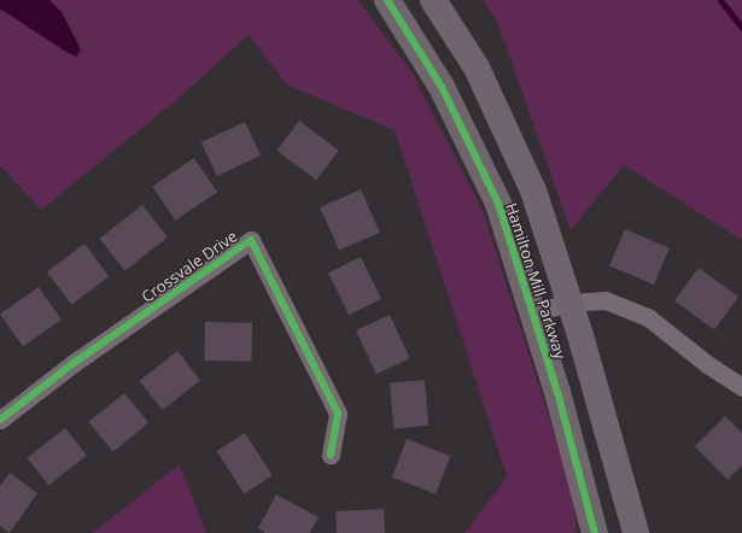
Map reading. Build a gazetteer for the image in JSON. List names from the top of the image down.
{
  "streets": {
    "street": ["Crossvale Drive", "Hamilton Mill Parkway"]
  }
}
